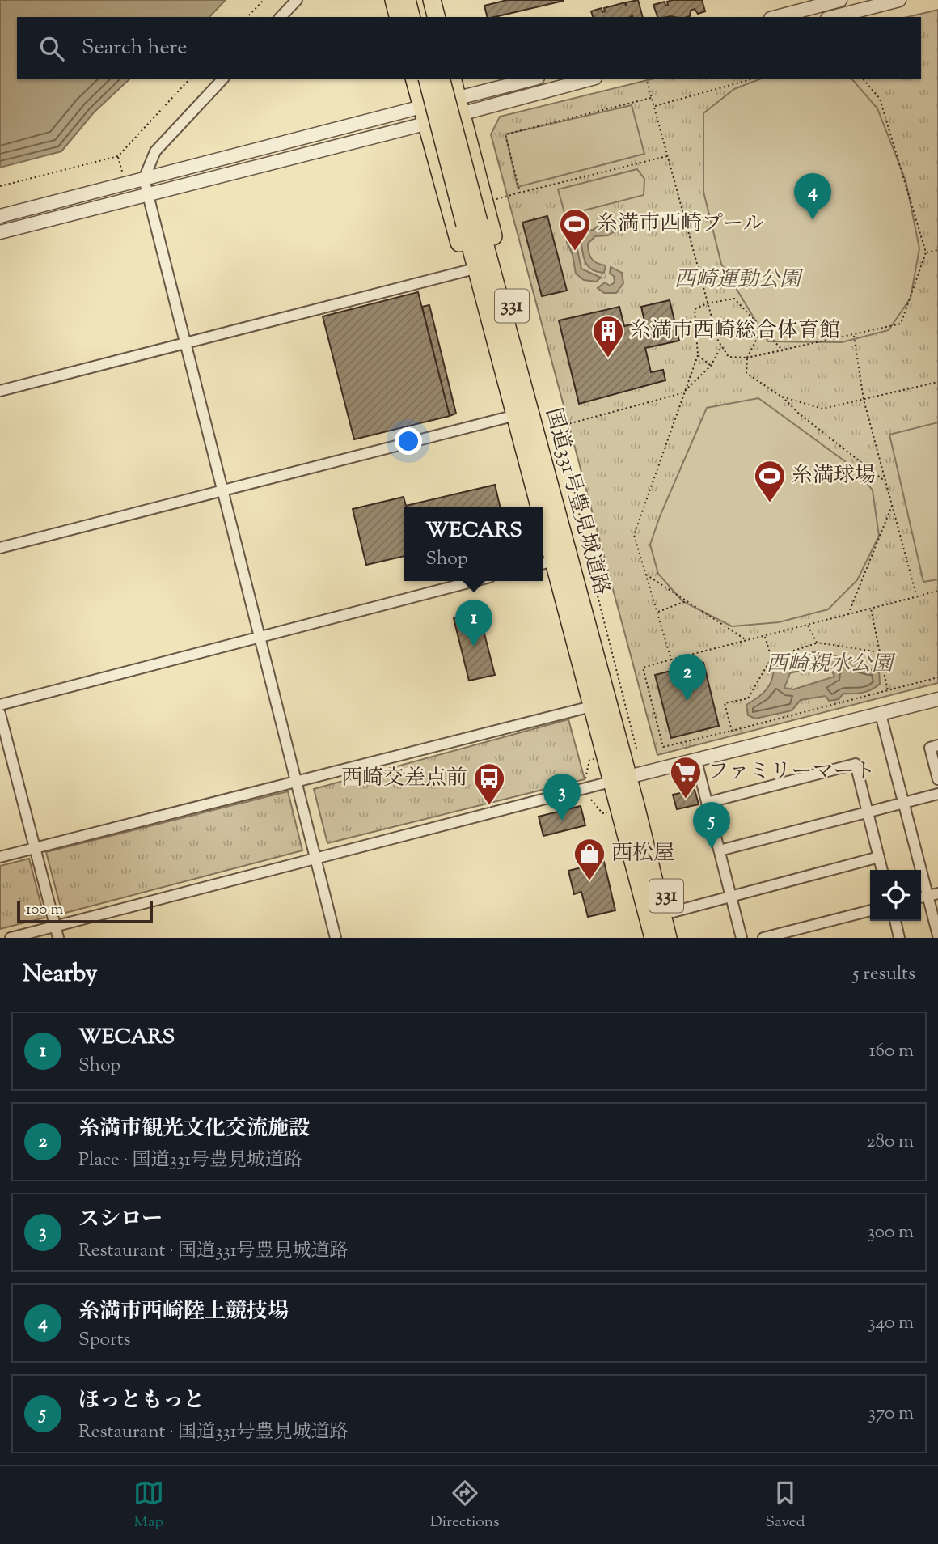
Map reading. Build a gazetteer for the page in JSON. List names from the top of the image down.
{
  "streets": {
    "highway": ["331", "国道331号豊見城道路"]
  },
  "crossings": [
    ["331", "国道331号豊見城道路"]
  ],
  "parks": ["西崎運動公園", "西崎親水公園"],
  "places": {
    "sports": ["糸満市西崎プール", "糸満球場"],
    "building": ["糸満市西崎総合体育館"],
    "supermarket": ["ファミリーマート"],
    "bus stop": ["西崎交差点前"],
    "shop": ["西松屋"]
  },
  "scale_bar": "100 m",
  "page": {
    "search": "Search here",
    "pins": [
      "4",
      "1",
      "2",
      "3",
      "5"
    ],
    "popup": ["WECARS", "Shop"],
    "scale": "100 m",
    "heading": ["Nearby", "5 results"],
    "list": [
      {
        "mark": "1",
        "name": "WECARS",
        "note": "Shop",
        "value": "160 m"
      },
      {
        "mark": "2",
        "name": "糸満市観光文化交流施設",
        "note": "Place · 国道331号豊見城道路",
        "value": "280 m"
      },
      {
        "mark": "3",
        "name": "スシロー",
        "note": "Restaurant · 国道331号豊見城道路",
        "value": "300 m"
      },
      {
        "mark": "4",
        "name": "糸満市西崎陸上競技場",
        "note": "Sports",
        "value": "340 m"
      },
      {
        "mark": "5",
        "name": "ほっともっと",
        "note": "Restaurant · 国道331号豊見城道路",
        "value": "370 m"
      }
    ],
    "nav": ["Map", "Directions", "Saved"]
  }
}
